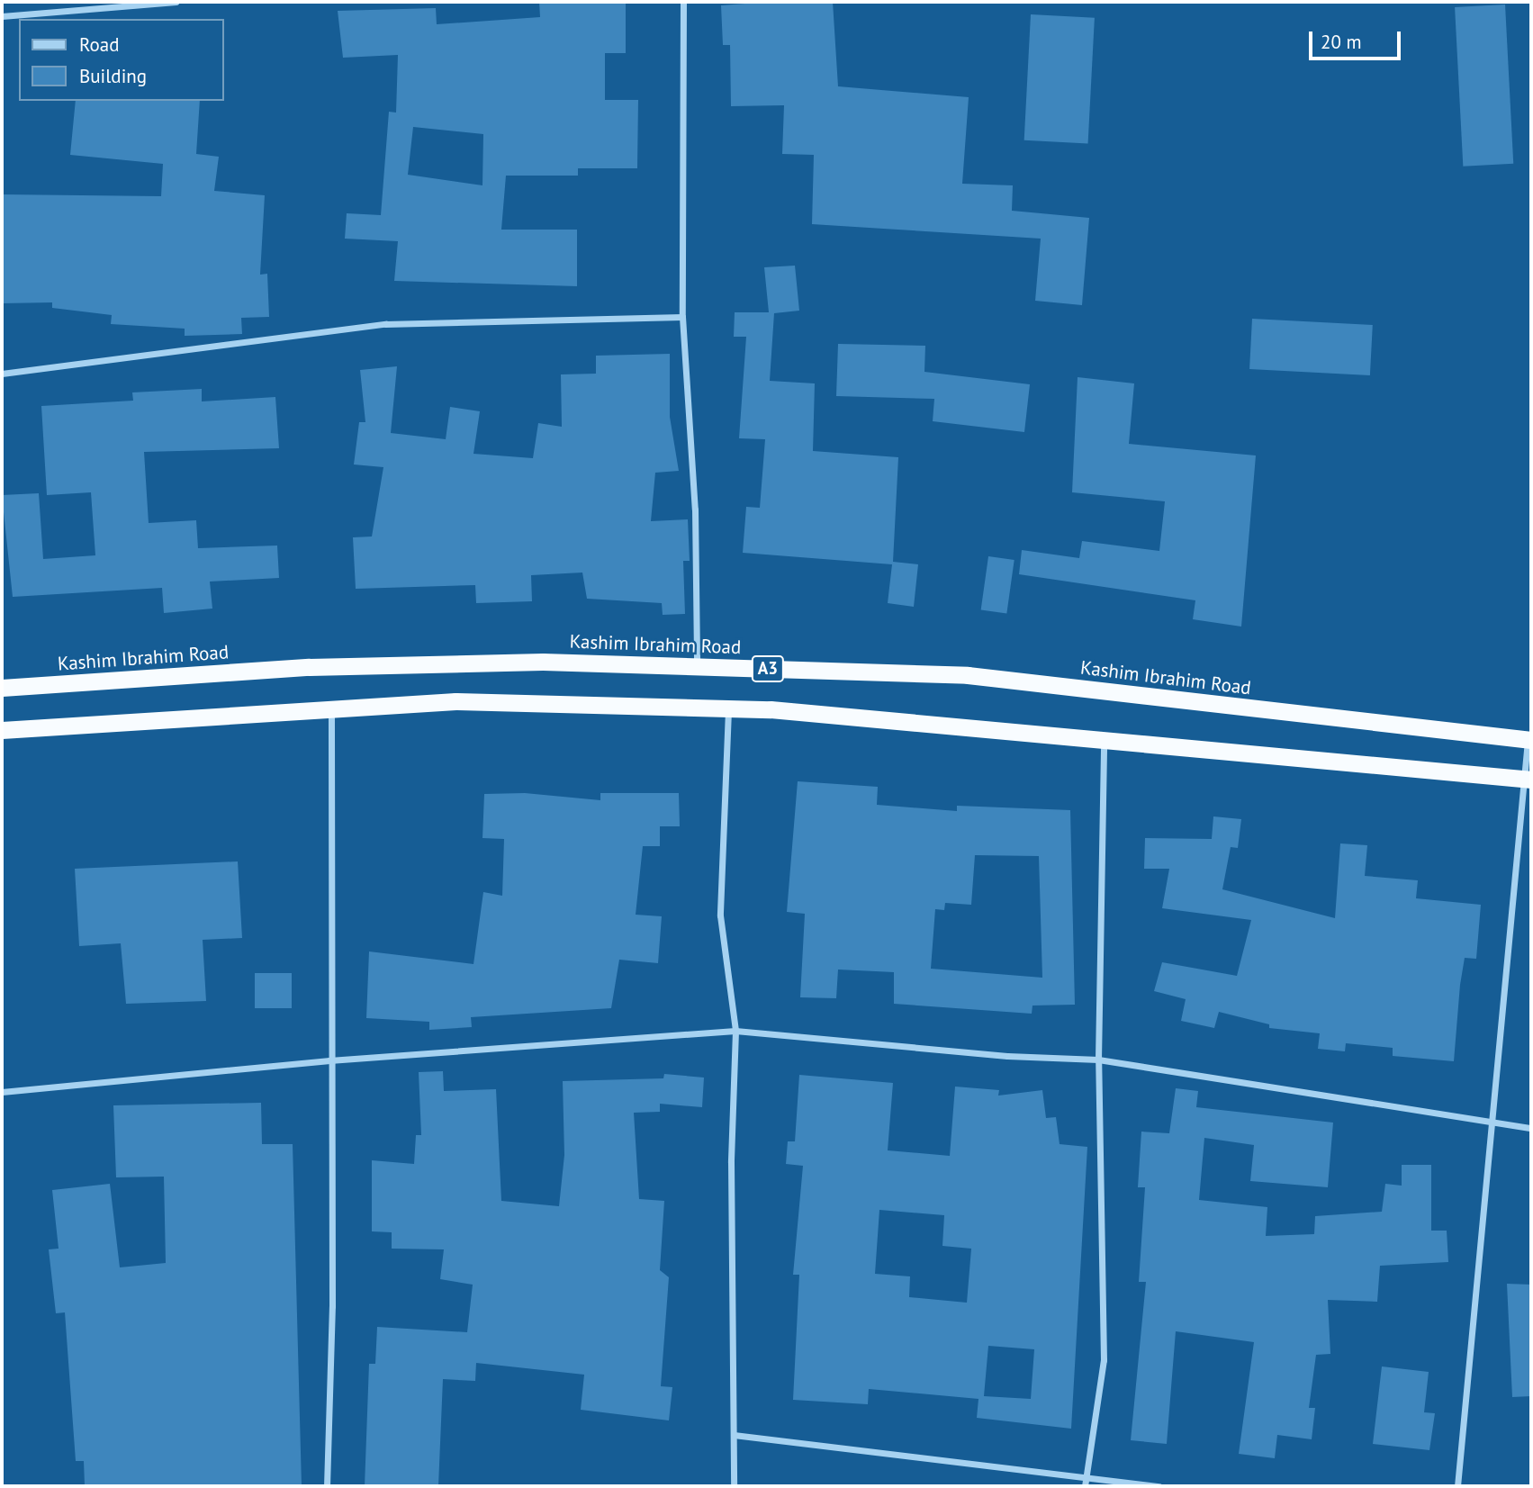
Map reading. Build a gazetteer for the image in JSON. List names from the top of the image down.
{
  "streets": {
    "highway": ["Kashim Ibrahim Road", "A3"]
  },
  "legend": ["Road", "Building"],
  "scale_bar": "20 m"
}
